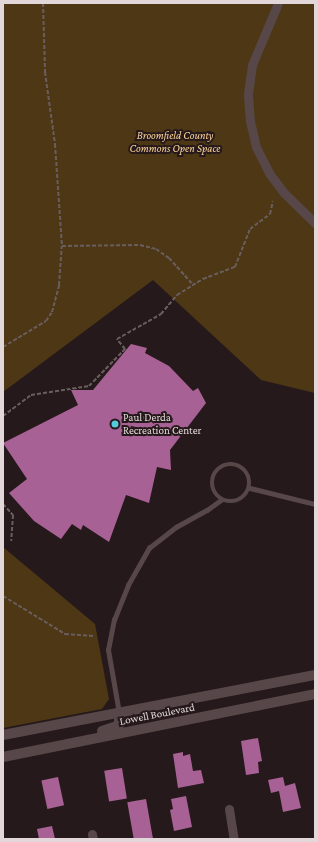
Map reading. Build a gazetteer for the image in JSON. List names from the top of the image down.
{
  "streets": {
    "main road": ["Lowell Boulevard"]
  },
  "parks": ["Broomfield County Commons Open Space"],
  "places": ["Paul Derda Recreation Center"]
}
